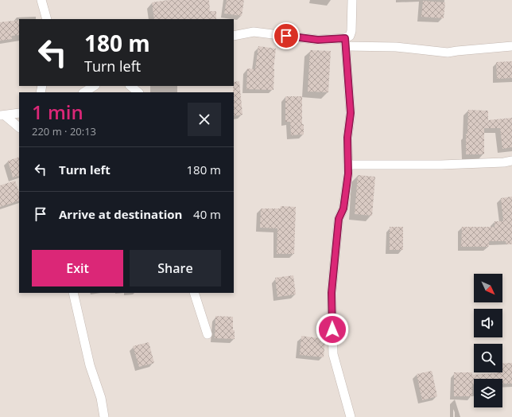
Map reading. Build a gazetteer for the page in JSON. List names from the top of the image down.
{
  "north": "bottom right",
  "page": {
    "turn": ["180 m", "Turn left"],
    "heading": ["1 min", "220 m · 20:13"],
    "list": [
      {
        "name": "Turn left",
        "value": "180 m"
      },
      {
        "name": "Arrive at destination",
        "value": "40 m"
      }
    ],
    "buttons": ["Exit", "Share"]
  }
}
